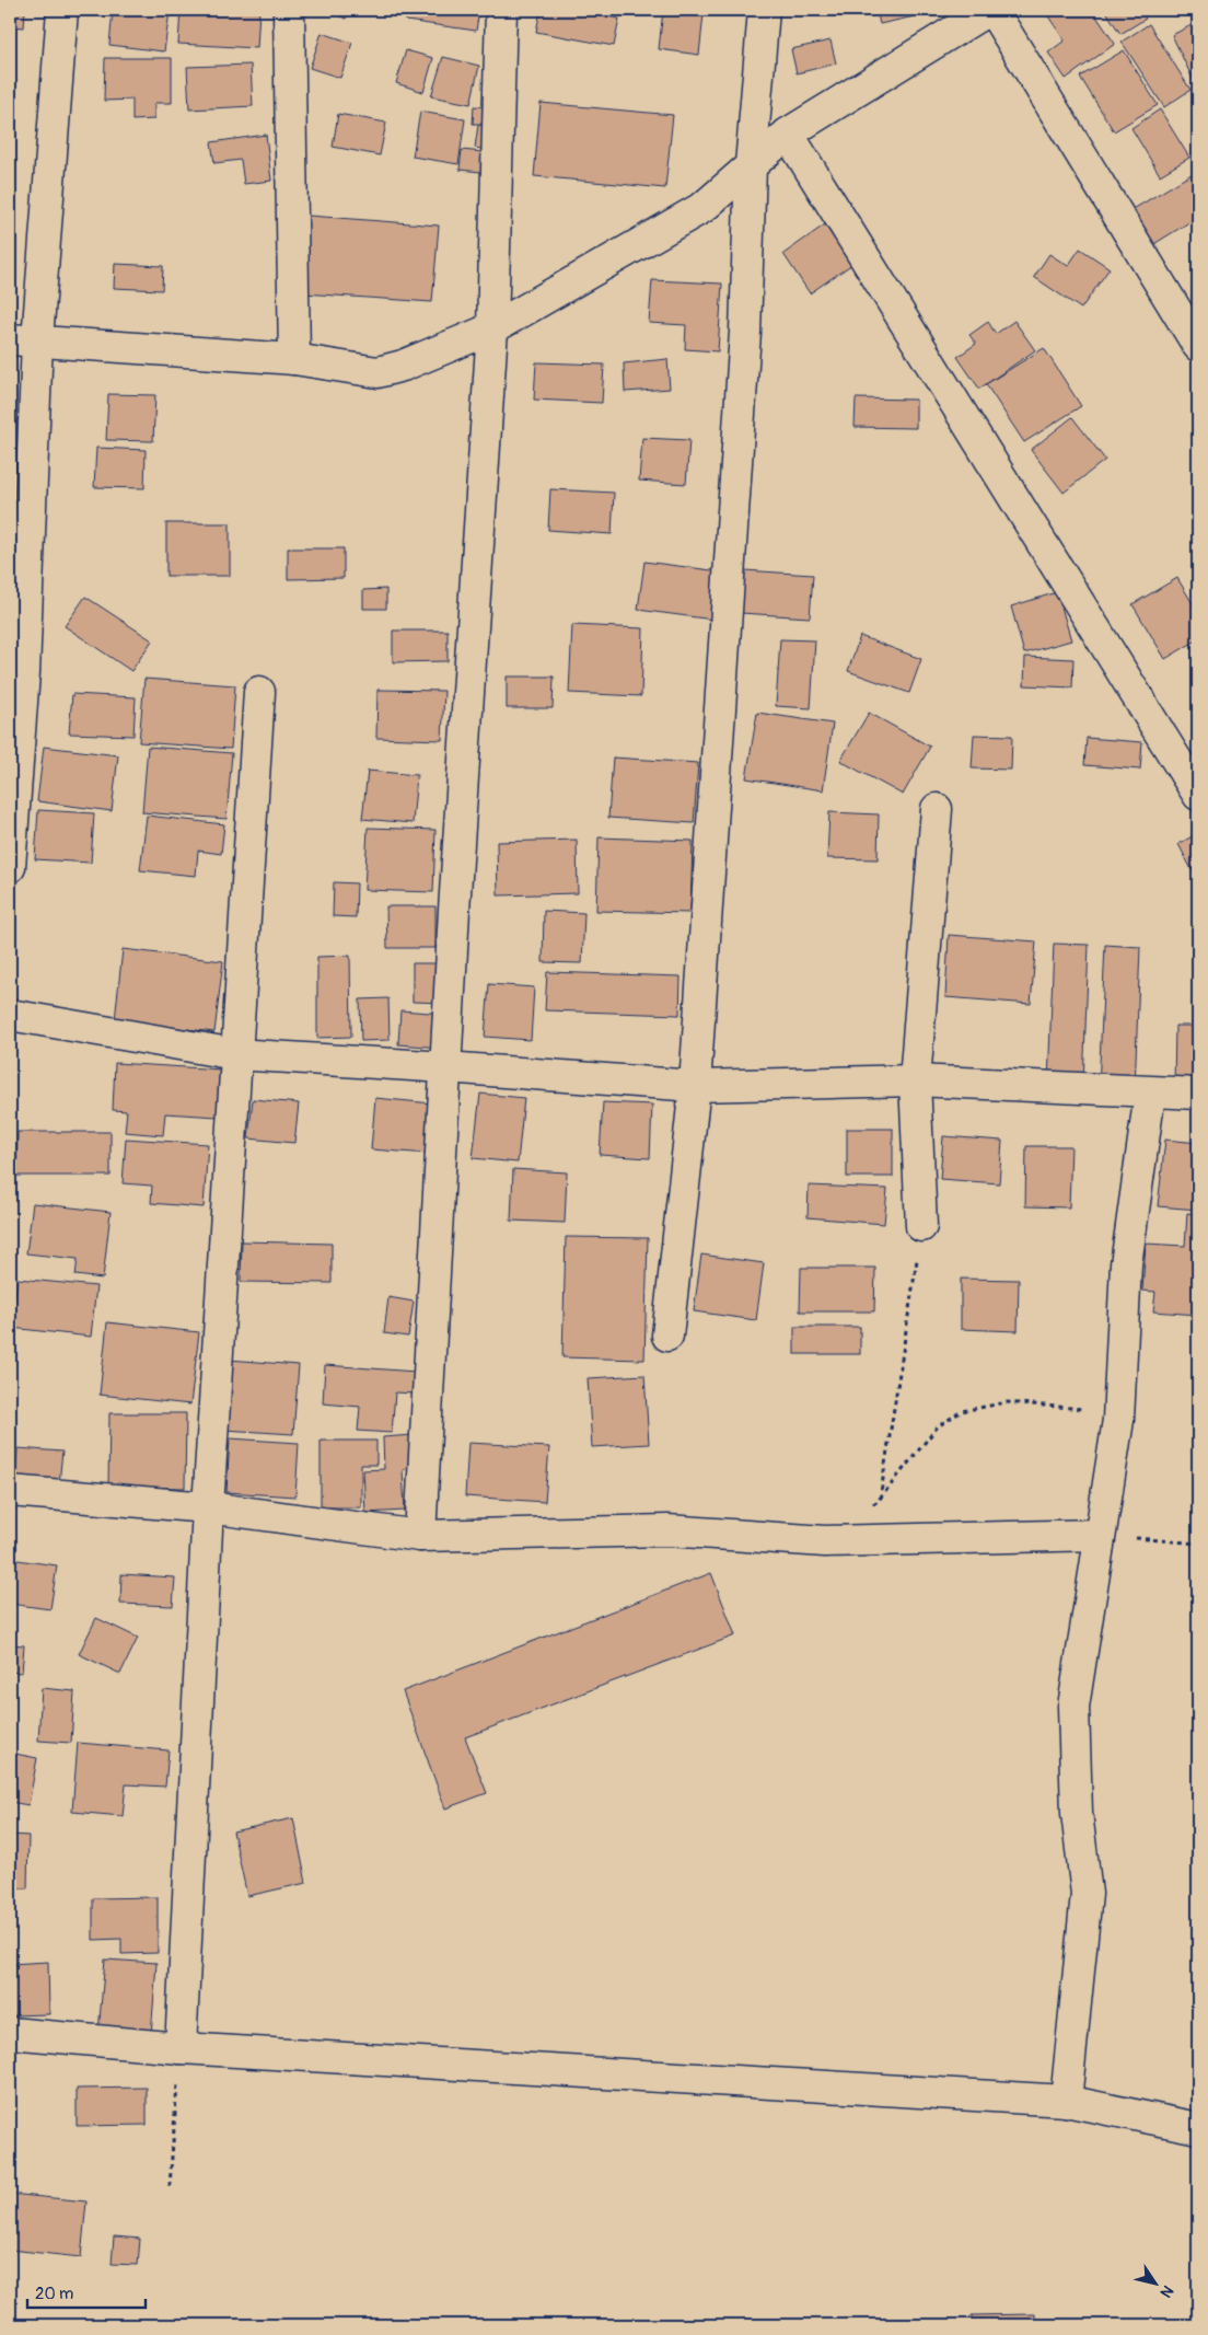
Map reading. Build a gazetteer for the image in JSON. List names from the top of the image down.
{
  "scale_bar": "20 m",
  "north": "bottom right"
}
